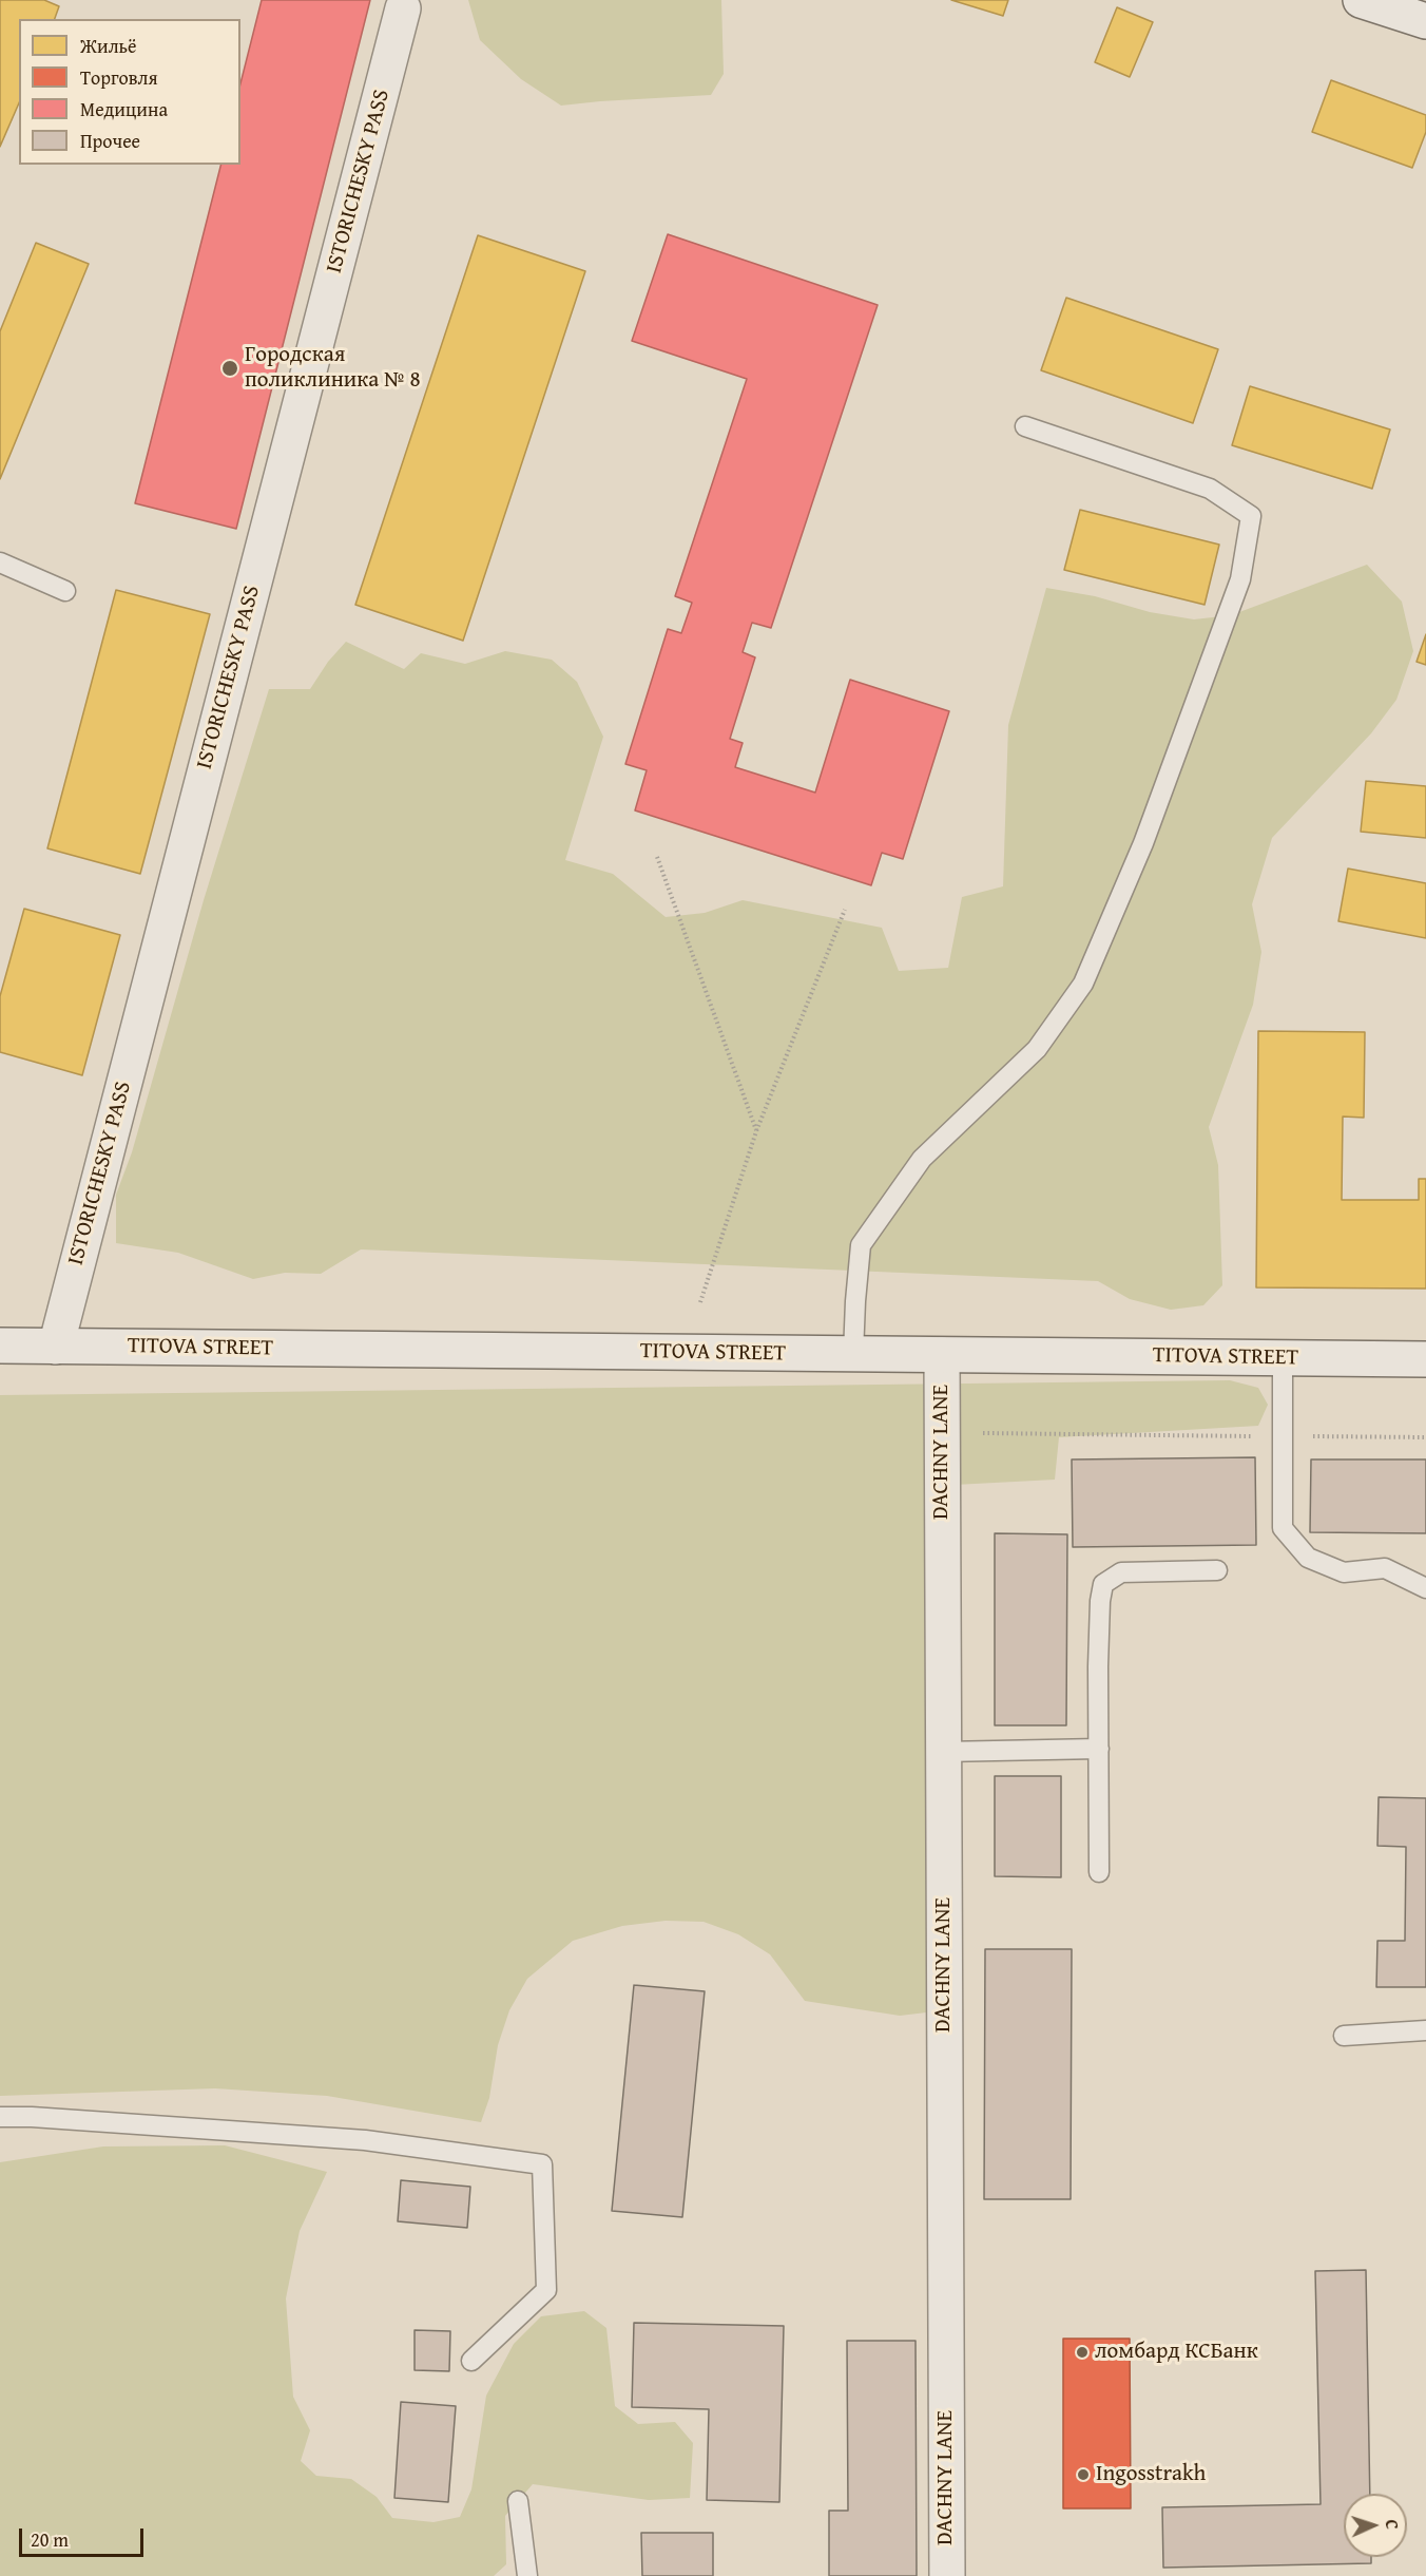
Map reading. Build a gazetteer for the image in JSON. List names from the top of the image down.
{
  "streets": {
    "street": ["ISTORICHESKY PASS", "TITOVA STREET", "DACHNY LANE"]
  },
  "crossings": [
    ["ISTORICHESKY PASS", "TITOVA STREET"],
    ["TITOVA STREET", "DACHNY LANE"]
  ],
  "places": ["Городская поликлиника № 8", "ломбард КСБанк", "Ingosstrakh"],
  "legend": [
    "Жильё",
    "Торговля",
    "Медицина",
    "Прочее"
  ],
  "scale_bar": "20 m",
  "north": "right"
}
